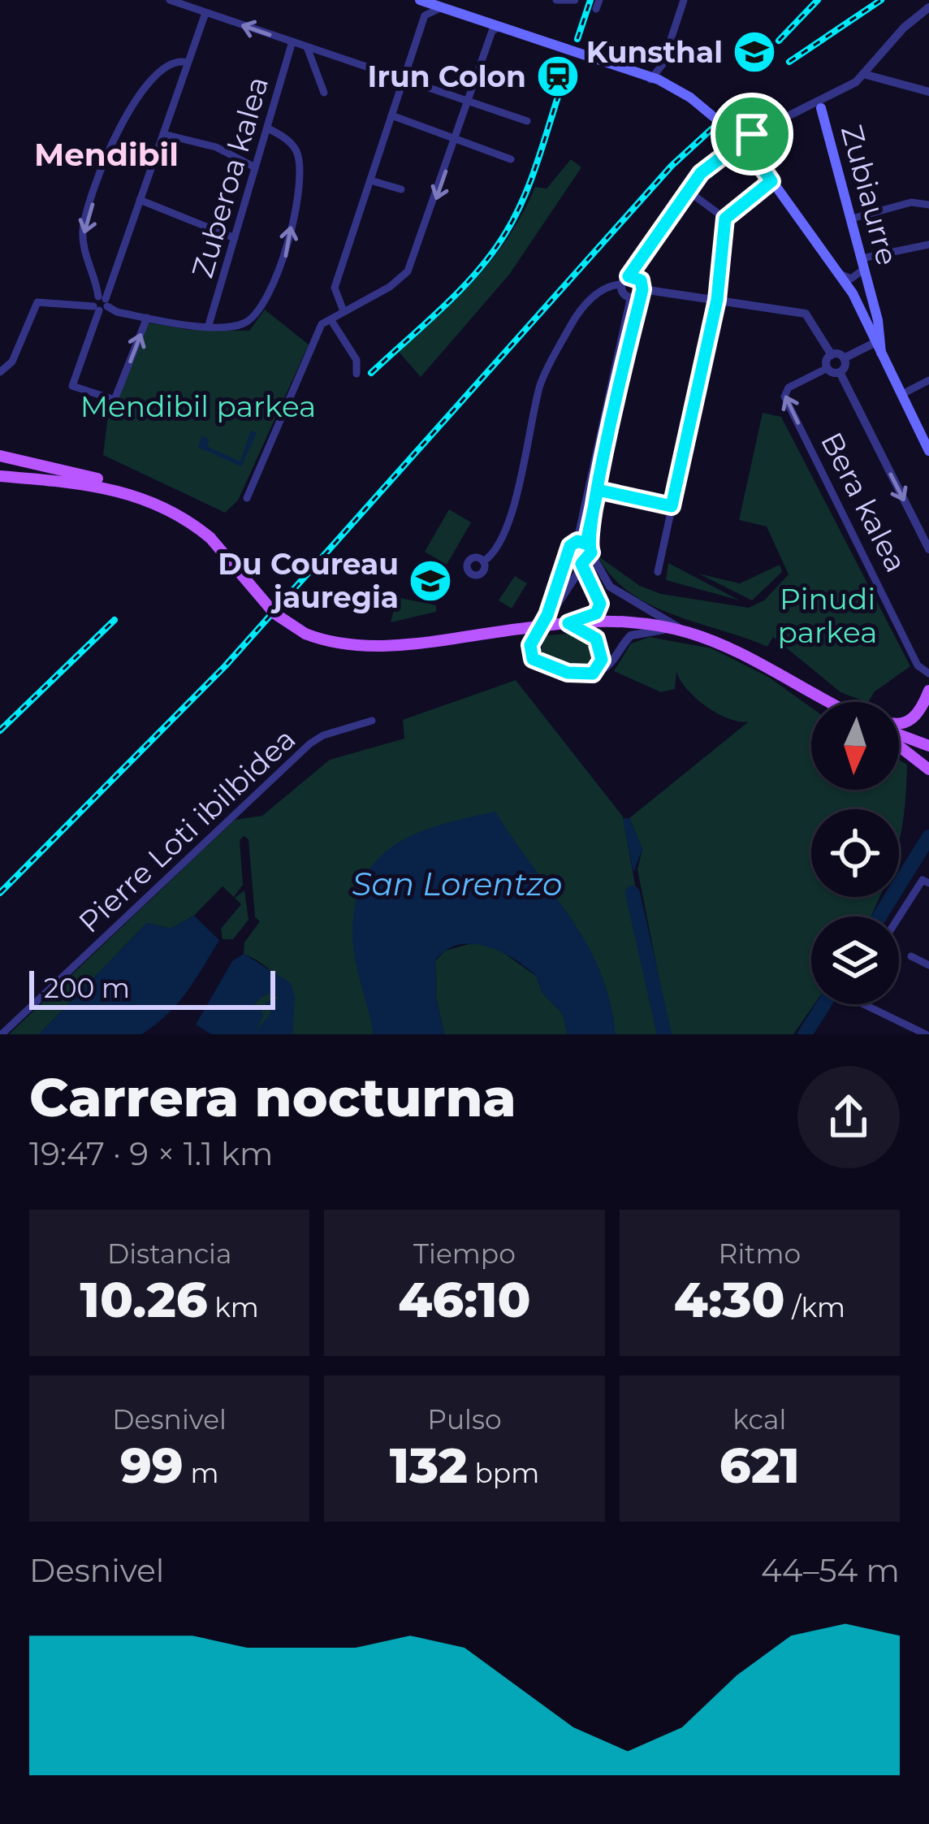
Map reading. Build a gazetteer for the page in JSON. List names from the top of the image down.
{
  "streets": {
    "main road": ["Zubiaurre"],
    "street": ["Zuberoa kalea", "Bera kalea", "Pierre Loti ibilbidea"]
  },
  "districts": ["Mendibil"],
  "water": ["San Lorentzo"],
  "parks": ["Mendibil parkea", "Pinudi parkea"],
  "places": {
    "school or university": ["Kunsthal", "Du Coureau jauregia"],
    "station": ["Irun Colon"]
  },
  "scale_bar": "200 m",
  "north": "bottom",
  "page": {
    "scale": "200 m",
    "heading": ["Carrera nocturna", "19:47 · 9 × 1.1 km"],
    "stats": [
      ["Distancia", "10.26 km"],
      ["Tiempo", "46:10"],
      ["Ritmo", "4:30 /km"],
      ["Desnivel", "99 m"],
      ["Pulso", "132 bpm"],
      ["kcal", "621"]
    ],
    "chart": ["Desnivel", "44–54 m"]
  }
}
